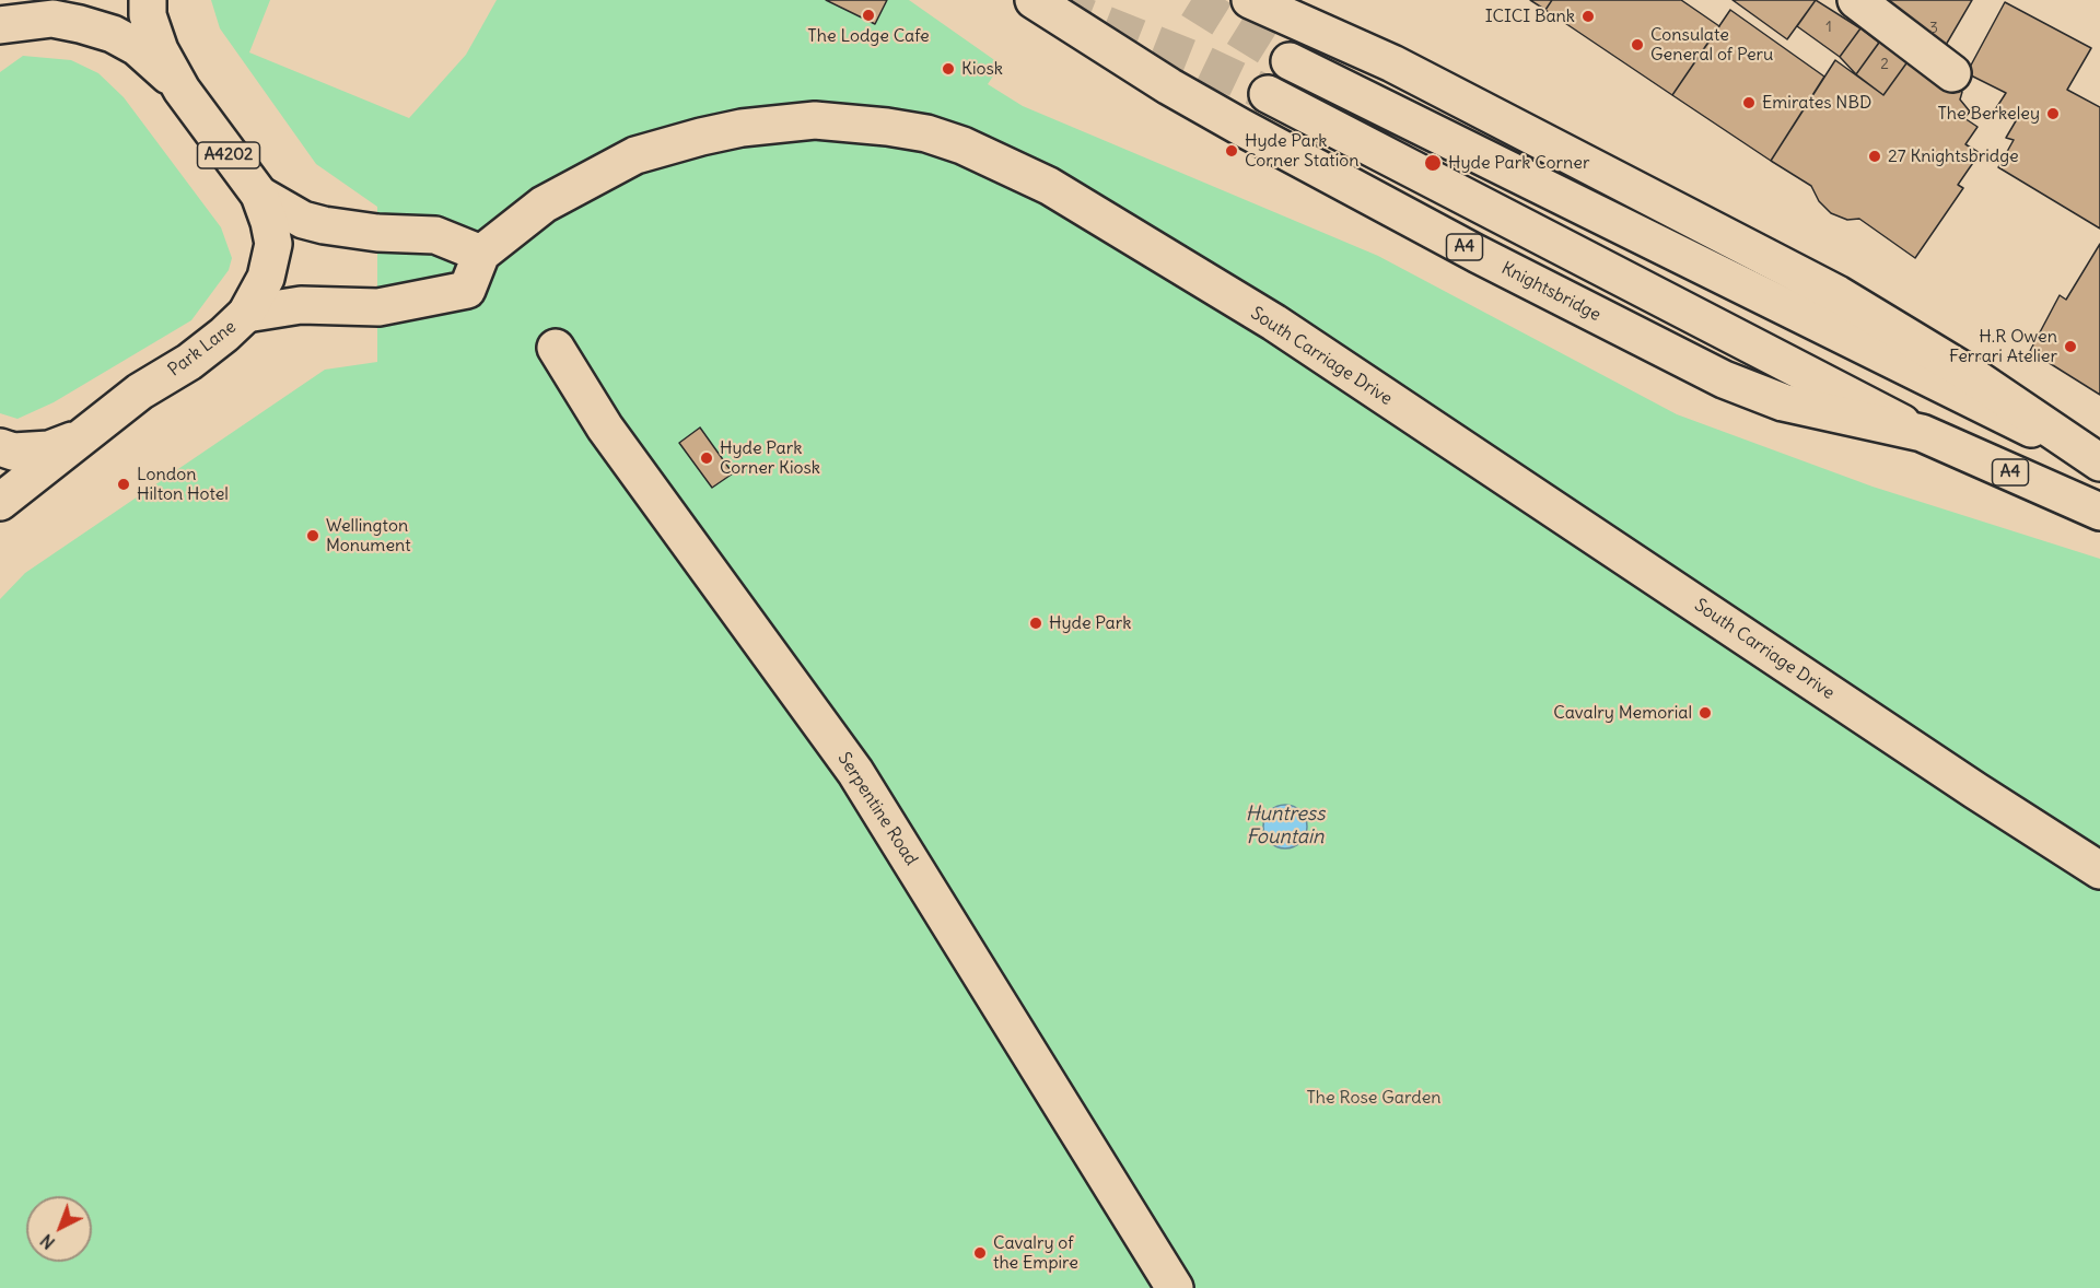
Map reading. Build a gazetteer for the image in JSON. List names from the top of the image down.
{
  "streets": {
    "main road": [
      "A4202",
      "A4",
      "Knightsbridge",
      "Park Lane",
      "South Carriage Drive",
      "Serpentine Road"
    ]
  },
  "crossings": [
    ["A4202", "Park Lane"],
    ["A4", "Knightsbridge"]
  ],
  "water": ["Huntress Fountain"],
  "parks": ["The Rose Garden"],
  "places": [
    "The Lodge Cafe",
    "ICICI Bank",
    "Consulate General of Peru",
    "Kiosk",
    "Emirates NBD",
    "The Berkeley",
    "Hyde Park Corner Station",
    "27 Knightsbridge",
    "Hyde Park Corner",
    "H.R Owen Ferrari Atelier",
    "Hyde Park Corner Kiosk",
    "London Hilton Hotel",
    "Wellington Monument",
    "Hyde Park",
    "Cavalry Memorial",
    "Cavalry of the Empire"
  ],
  "house_numbers": ["1", "3", "2"],
  "north": "bottom left"
}
